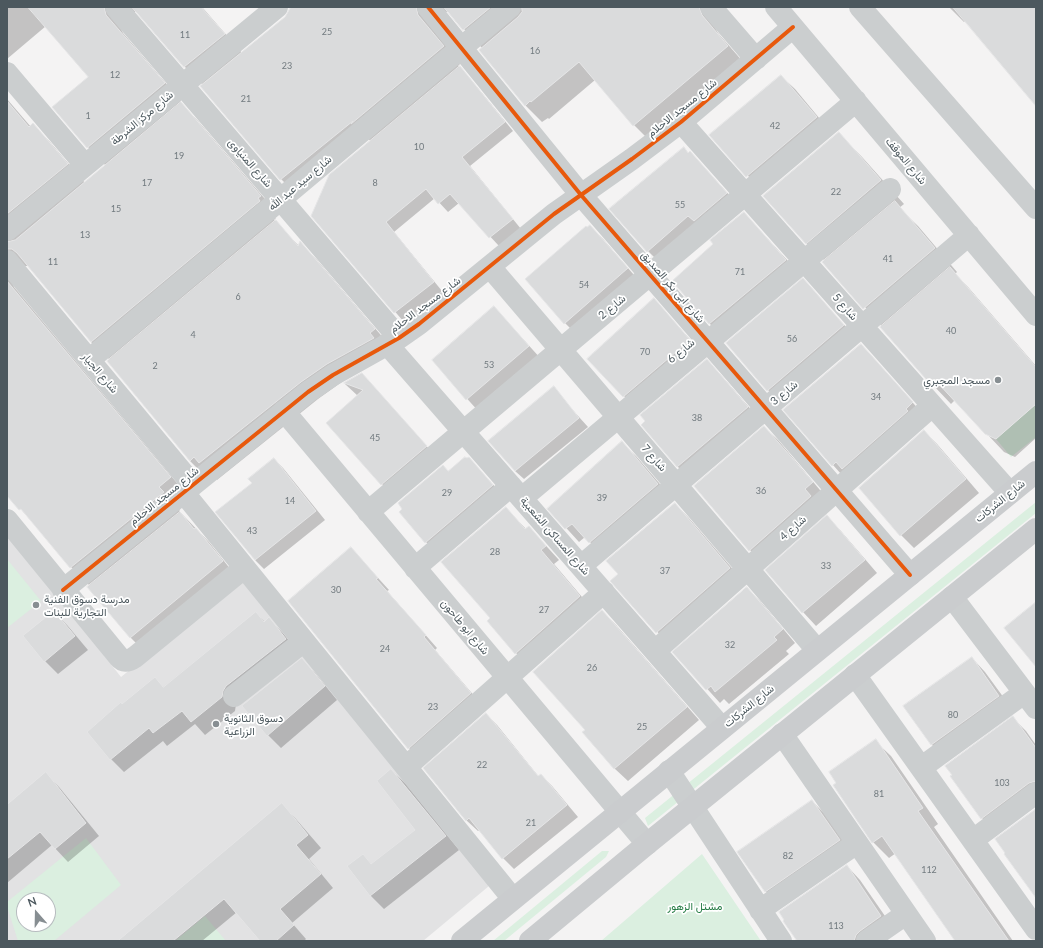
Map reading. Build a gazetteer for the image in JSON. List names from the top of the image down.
{
  "streets": {
    "main road": ["شارع الشركات"],
    "street": [
      "شارع مسجد الاحلام",
      "شارع مركز الشرطة",
      "شارع الموقف",
      "شارع المنياوى",
      "شارع سيد عبد الله",
      "شارع ابى بكر الصديق",
      "شارع 2",
      "شارع 5",
      "شارع 6",
      "شارع الجيار",
      "شارع 3",
      "شارع 7",
      "شارع 4",
      "شارع المساكن الشعبية",
      "شارع ابو طاحون"
    ]
  },
  "crossings": [
    ["شارع مسجد الاحلام", "شارع الموقف"],
    ["شارع مسجد الاحلام", "شارع المنياوى"],
    ["شارع مسجد الاحلام", "شارع ابى بكر الصديق"],
    ["شارع مسجد الاحلام", "شارع 5"],
    ["شارع مسجد الاحلام", "شارع الجيار"],
    ["شارع مسجد الاحلام", "شارع 7"],
    ["شارع مسجد الاحلام", "شارع المساكن الشعبية"],
    ["شارع مسجد الاحلام", "شارع ابو طاحون"],
    ["شارع مركز الشرطة", "شارع المنياوى"],
    ["شارع الموقف", "شارع 2"],
    ["شارع الموقف", "شارع 3"],
    ["شارع المنياوى", "شارع سيد عبد الله"],
    ["شارع المنياوى", "شارع المساكن الشعبية"],
    ["شارع سيد عبد الله", "شارع ابى بكر الصديق"],
    ["شارع سيد عبد الله", "شارع الجيار"],
    ["شارع ابى بكر الصديق", "شارع 2"],
    ["شارع ابى بكر الصديق", "شارع 6"],
    ["شارع ابى بكر الصديق", "شارع 3"],
    ["شارع ابى بكر الصديق", "شارع الشركات"],
    ["شارع ابى بكر الصديق", "شارع 4"],
    ["شارع 2", "شارع 5"],
    ["شارع 2", "شارع 7"],
    ["شارع 2", "شارع المساكن الشعبية"],
    ["شارع 2", "شارع ابو طاحون"],
    ["شارع 5", "شارع 6"],
    ["شارع 5", "شارع 3"],
    ["شارع 5", "شارع الشركات"],
    ["شارع 5", "شارع 4"],
    ["شارع 6", "شارع 7"],
    ["شارع 6", "شارع المساكن الشعبية"],
    ["شارع 6", "شارع ابو طاحون"],
    ["شارع الجيار", "شارع الشركات"],
    ["شارع 3", "شارع 7"],
    ["شارع 3", "شارع المساكن الشعبية"],
    ["شارع 7", "شارع الشركات"],
    ["شارع 7", "شارع 4"],
    ["شارع الشركات", "شارع المساكن الشعبية"],
    ["شارع الشركات", "شارع ابو طاحون"],
    ["شارع 4", "شارع المساكن الشعبية"]
  ],
  "parks": ["مشتل الزهور"],
  "places": ["مسجد المجبري", "مدرسة دسوق الفنية التجارية للبنات", "دسوق الثانوية الزراعية"],
  "house_numbers": [
    "25",
    "11",
    "16",
    "23",
    "12",
    "21",
    "1",
    "42",
    "10",
    "19",
    "17",
    "8",
    "22",
    "55",
    "15",
    "13",
    "41",
    "11",
    "71",
    "54",
    "6",
    "40",
    "4",
    "56",
    "70",
    "53",
    "2",
    "34",
    "38",
    "45",
    "36",
    "29",
    "39",
    "14",
    "43",
    "28",
    "33",
    "37",
    "30",
    "27",
    "32",
    "24",
    "26",
    "23",
    "80",
    "25",
    "22",
    "103",
    "81",
    "21",
    "82",
    "112",
    "113"
  ],
  "north": "top"
}
